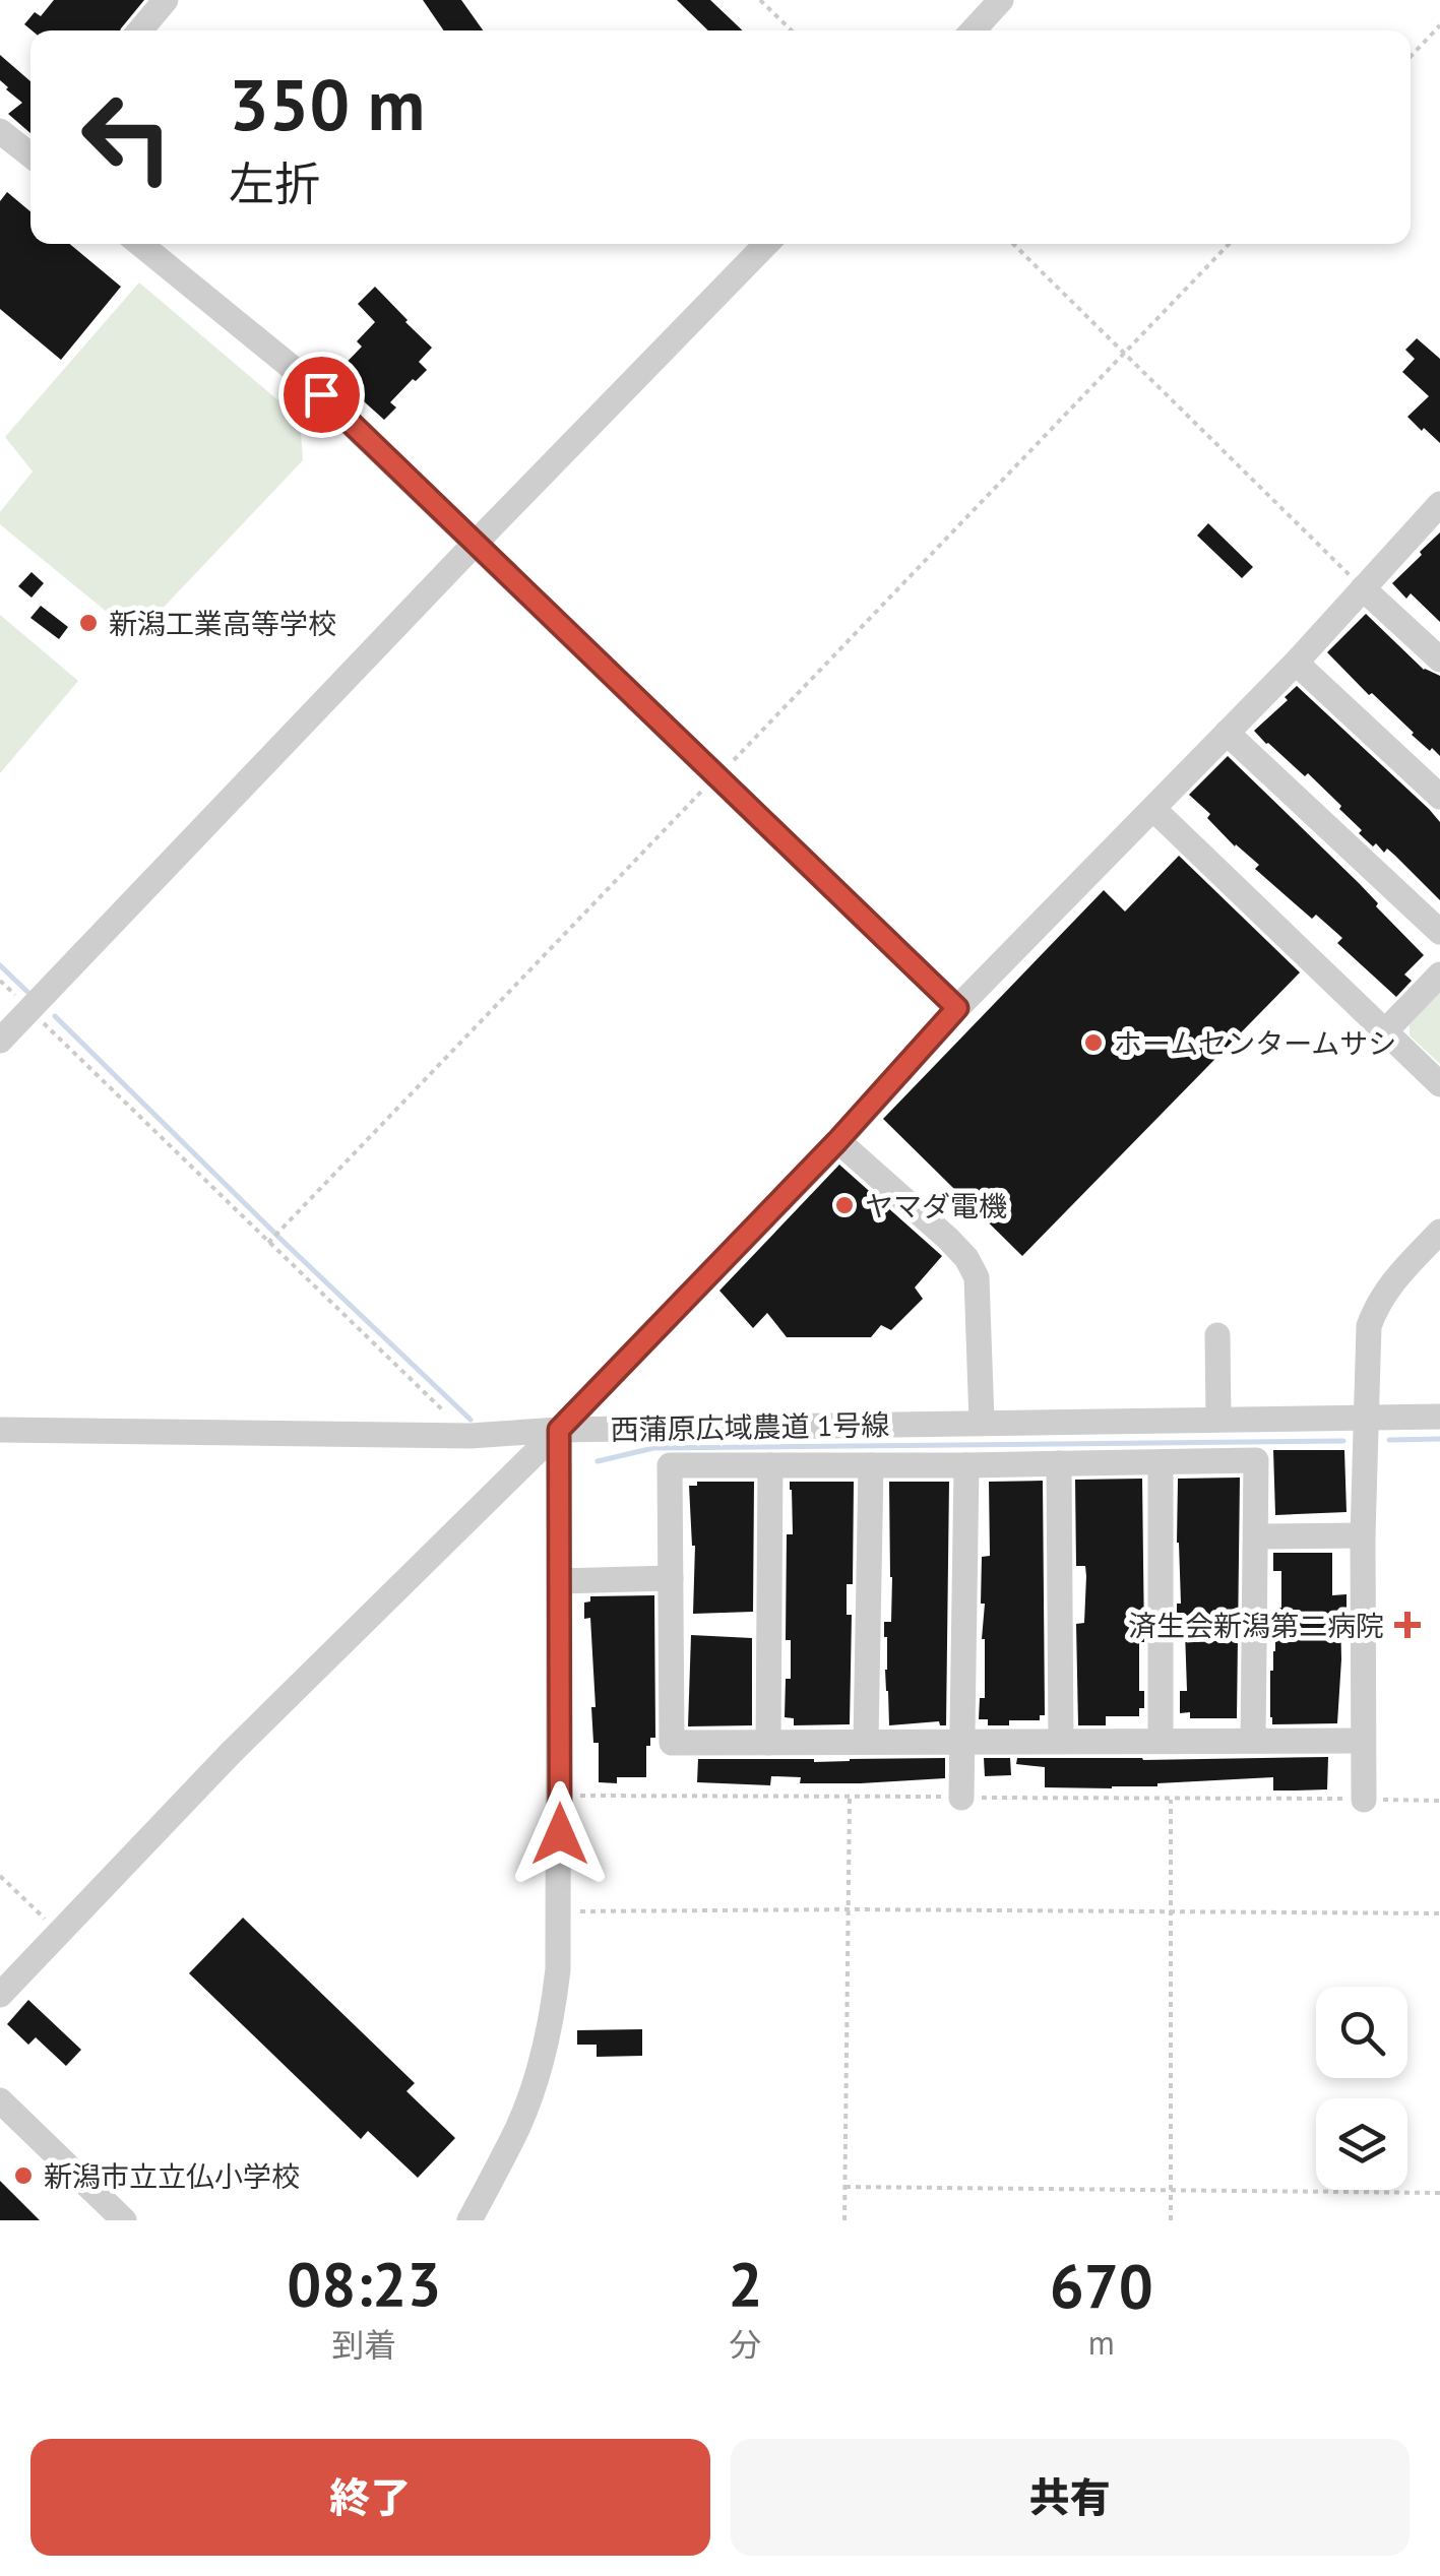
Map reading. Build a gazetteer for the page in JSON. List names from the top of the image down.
{
  "streets": {
    "street": ["西蒲原広域農道 1号線"]
  },
  "places": {
    "other": [
      "新潟工業高等学校",
      "ホームセンタームサシ",
      "ヤマダ電機",
      "新潟市立立仏小学校"
    ],
    "health": ["済生会新潟第二病院"]
  },
  "page": {
    "turn": ["350 m", "左折"],
    "eta": [
      "08:23",
      "到着",
      "2",
      "分",
      "670",
      "m"
    ],
    "buttons": ["終了", "共有"]
  }
}
